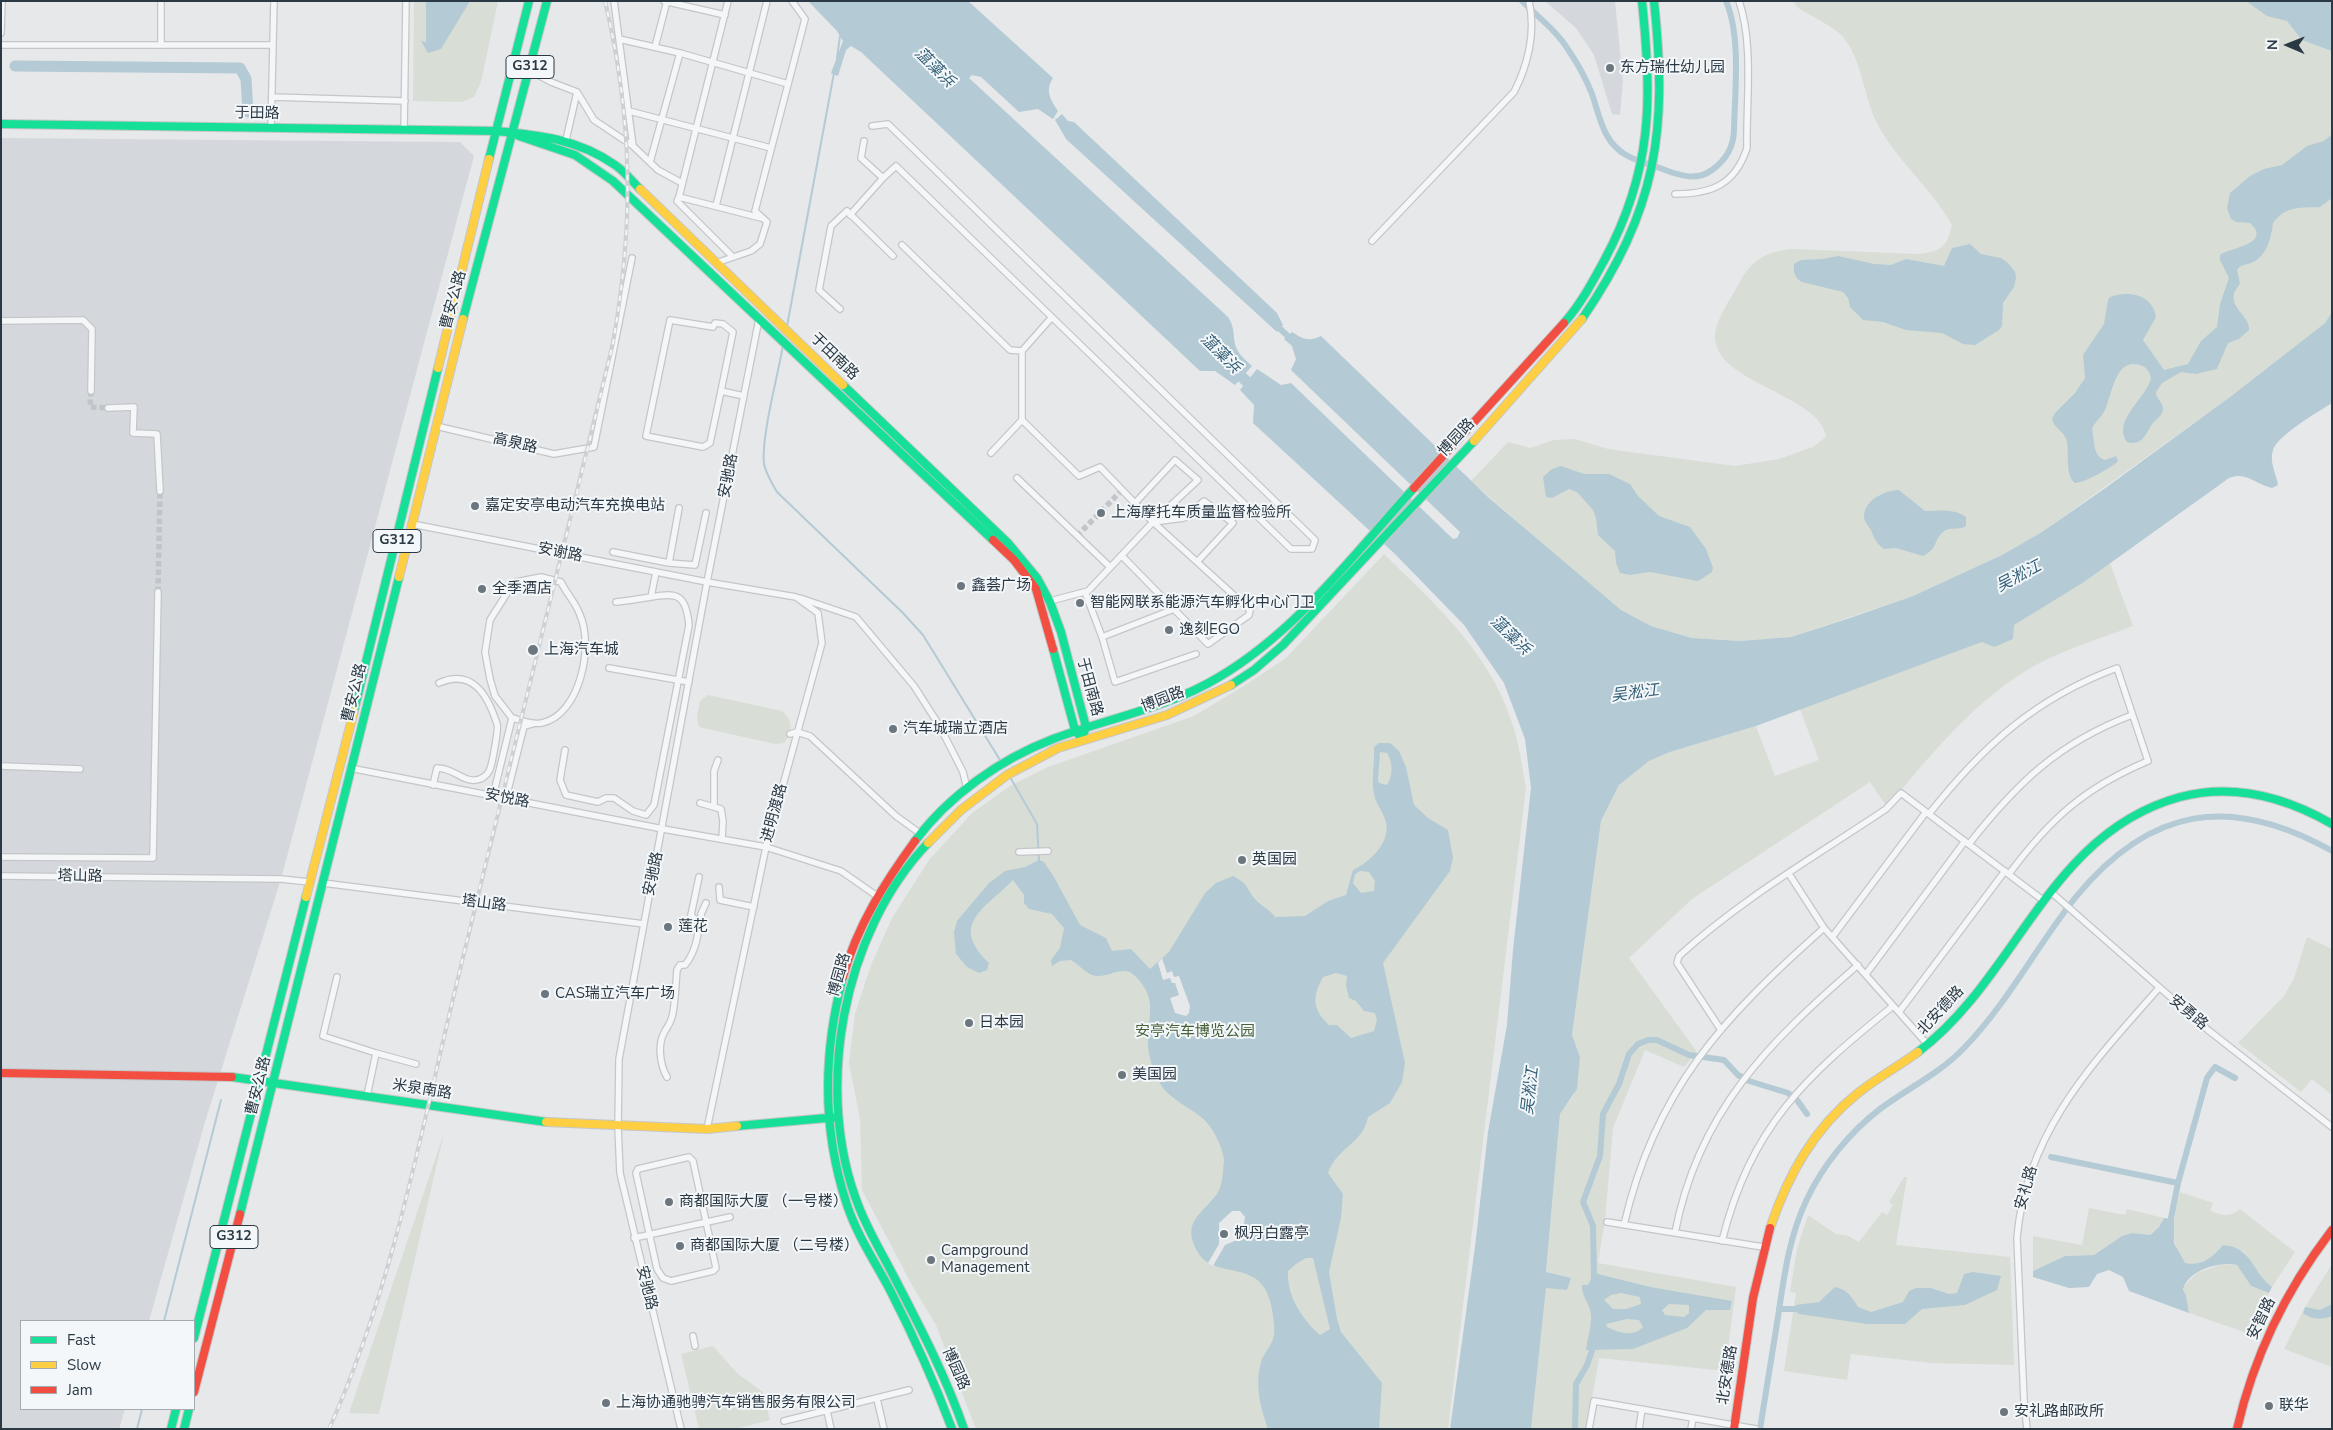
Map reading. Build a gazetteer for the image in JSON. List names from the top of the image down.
{
  "streets": {
    "main road": [
      "G312",
      "于田路",
      "曹安公路",
      "于田南路",
      "博园路",
      "北安德路",
      "米泉南路",
      "安智路"
    ],
    "street": [
      "高泉路",
      "安驰路",
      "安谢路",
      "安悦路",
      "进明渡路",
      "塔山路",
      "安勇路",
      "安礼路"
    ]
  },
  "crossings": [
    ["于田路", "曹安公路"],
    ["于田路", "于田南路"],
    ["曹安公路", "于田南路"],
    ["曹安公路", "高泉路"],
    ["曹安公路", "安谢路"],
    ["曹安公路", "安悦路"],
    ["曹安公路", "塔山路"],
    ["曹安公路", "米泉南路"],
    ["于田南路", "博园路"],
    ["于田南路", "安驰路"],
    ["博园路", "安悦路"],
    ["博园路", "米泉南路"],
    ["安驰路", "安谢路"],
    ["安驰路", "安悦路"],
    ["安驰路", "进明渡路"],
    ["安驰路", "塔山路"],
    ["安驰路", "米泉南路"],
    ["安谢路", "进明渡路"],
    ["安悦路", "进明渡路"],
    ["进明渡路", "米泉南路"],
    ["北安德路", "安勇路"],
    ["安勇路", "安礼路"]
  ],
  "water": ["蕰藻浜", "吴淞江"],
  "parks": ["安亭汽车博览公园"],
  "places": [
    "东方瑞仕幼儿园",
    "嘉定安亭电动汽车充换电站",
    "上海摩托车质量监督检验所",
    "鑫荟广场",
    "全季酒店",
    "智能网联系能源汽车孵化中心门卫",
    "逸刻EGO",
    "上海汽车城",
    "汽车城瑞立酒店",
    "英国园",
    "莲花",
    "CAS瑞立汽车广场",
    "日本园",
    "美国园",
    "商都国际大厦 （一号楼）",
    "枫丹白露亭",
    "商都国际大厦 （二号楼）",
    "Campground Management",
    "上海协通驰骋汽车销售服务有限公司",
    "联华",
    "安礼路邮政所"
  ],
  "legend": ["Fast", "Slow", "Jam"],
  "north": "left"
}
